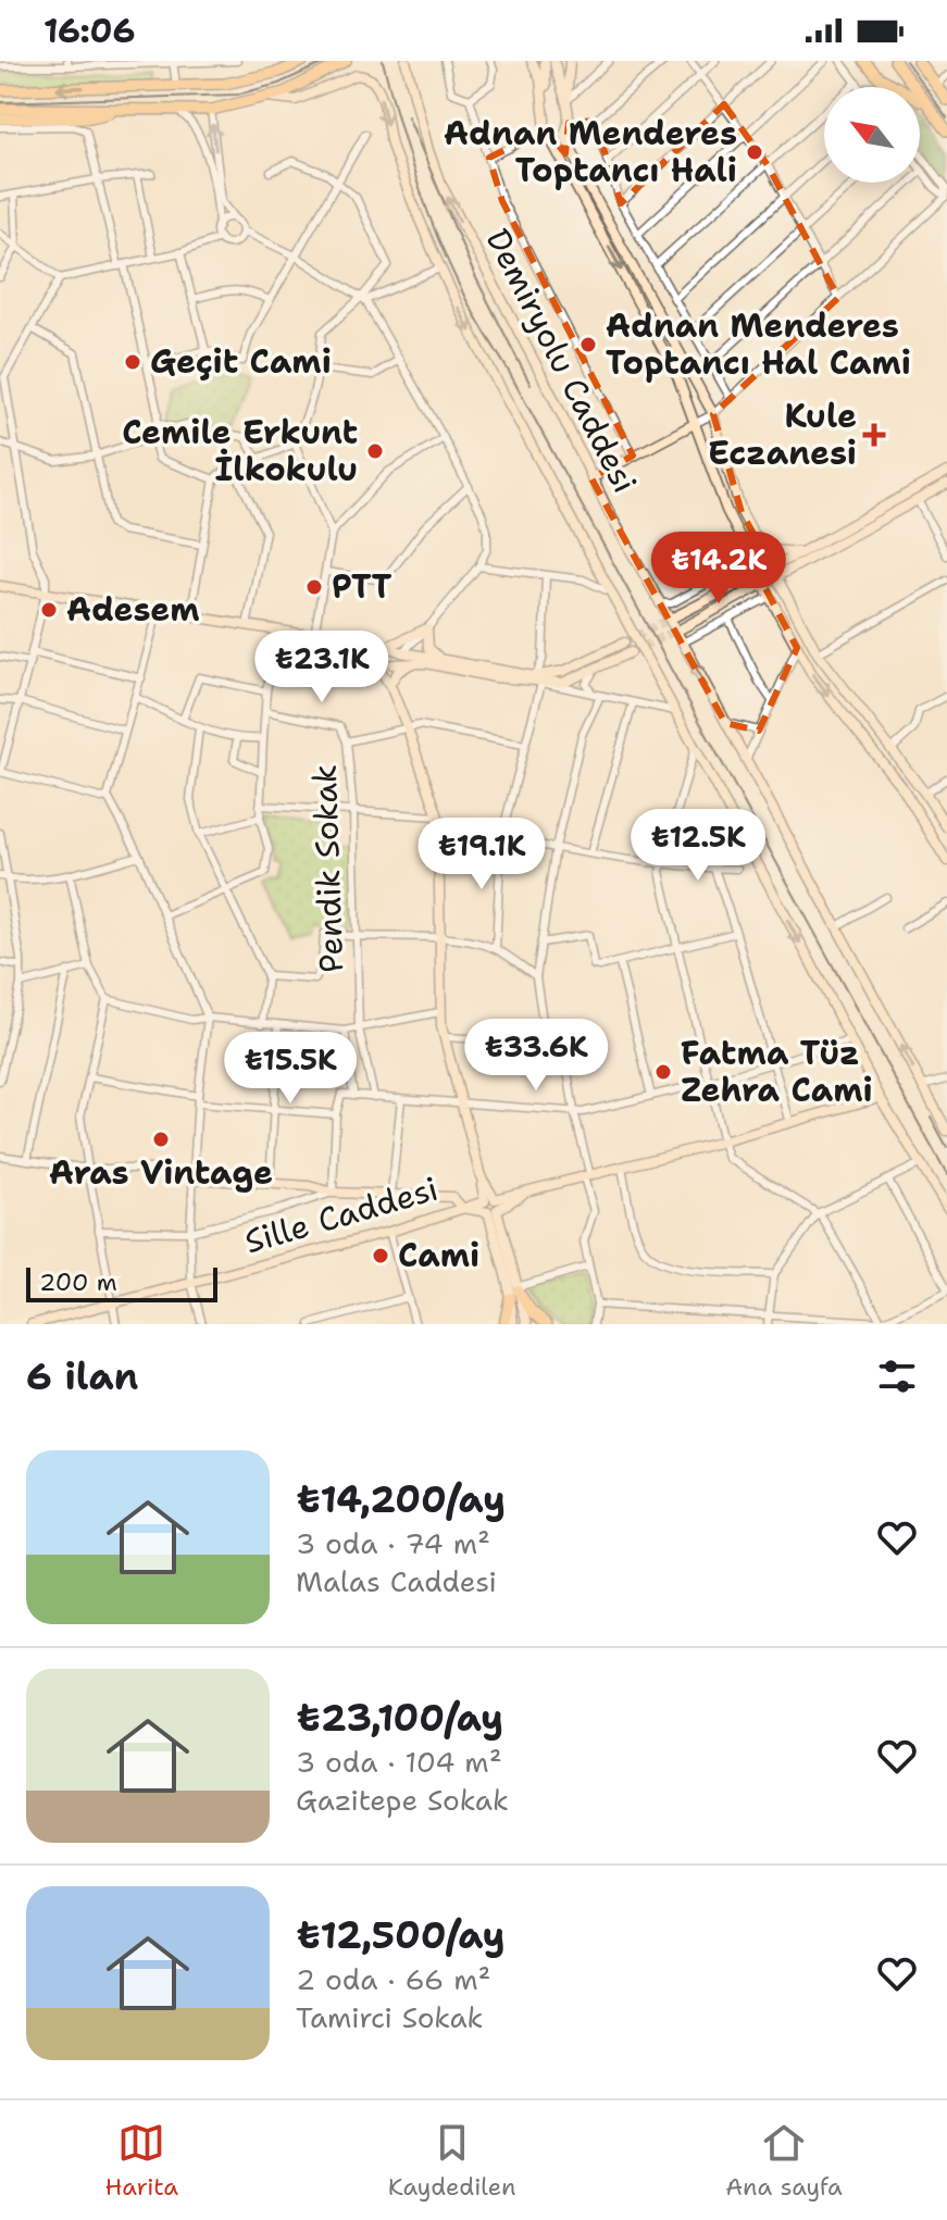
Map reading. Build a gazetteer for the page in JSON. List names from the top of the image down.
{
  "streets": {
    "street": ["Demiryolu Caddesi", "Pendik Sokak", "Sille Caddesi"]
  },
  "places": {
    "other": [
      "Adnan Menderes Toptancı Hali",
      "Adnan Menderes Toptancı Hal Cami",
      "Geçit Cami",
      "Cemile Erkunt İlkokulu",
      "PTT",
      "Adesem",
      "Fatma Tüz Zehra Cami",
      "Aras Vintage",
      "Cami"
    ],
    "health": ["Kule Eczanesi"]
  },
  "scale_bar": "200 m",
  "north": "top left",
  "page": {
    "status": "16:06",
    "price": [
      "₺14.2K",
      "₺23.1K",
      "₺12.5K",
      "₺19.1K",
      "₺33.6K",
      "₺15.5K"
    ],
    "scale": "200 m",
    "heading": "6 ilan",
    "list": [
      {
        "name": "₺14,200/ay",
        "note": "3 oda · 74 m² · Malas Caddesi"
      },
      {
        "name": "₺23,100/ay",
        "note": "3 oda · 104 m² · Gazitepe Sokak"
      },
      {
        "name": "₺12,500/ay",
        "note": "2 oda · 66 m² · Tamirci Sokak"
      }
    ],
    "tabs": ["Harita", "Kaydedilen", "Ana sayfa"]
  }
}
